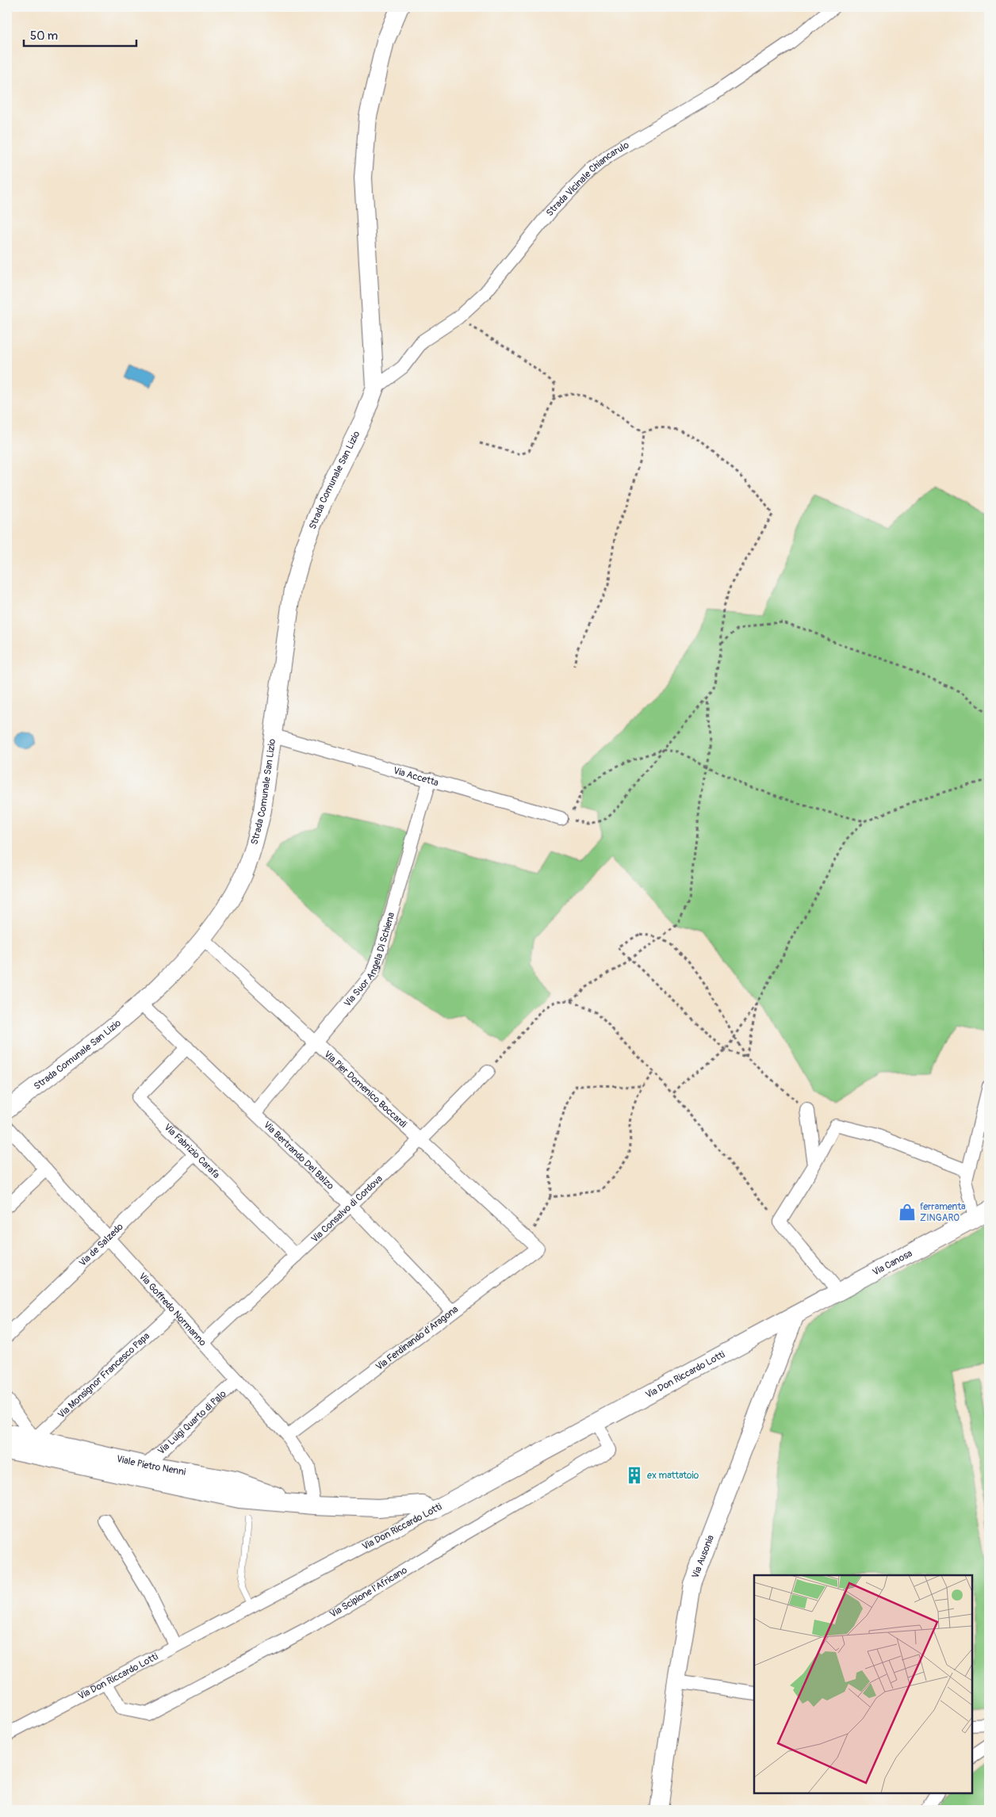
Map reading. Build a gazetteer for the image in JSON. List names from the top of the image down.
{
  "streets": {
    "main road": [
      "Strada Comunale San Lizio",
      "Via Canosa",
      "Via Don Riccardo Lotti",
      "Viale Pietro Nenni",
      "Via Ausonia"
    ],
    "street": [
      "Strada Vicinale Chiancarulo",
      "Via Accetta",
      "Via Suor Angela Di Schiena",
      "Via Pier Domenico Boccardi",
      "Via Fabrizio Carafa",
      "Via Bertrando Del Balzo",
      "Via Consalvo di Cordova",
      "Via de Salzedo",
      "Via Goffredo Normanno",
      "Via Ferdinando d'Aragona",
      "Via Monsignor Francesco Papa",
      "Via Luigi Quarto di Palo",
      "Via Scipione l'Africano"
    ]
  },
  "crossings": [
    ["Strada Vicinale Chiancarulo", "Strada Comunale San Lizio"],
    ["Strada Comunale San Lizio", "Via Accetta"],
    ["Strada Comunale San Lizio", "Via Pier Domenico Boccardi"],
    ["Strada Comunale San Lizio", "Via Bertrando Del Balzo"],
    ["Via Accetta", "Via Suor Angela Di Schiena"],
    ["Via Suor Angela Di Schiena", "Via Pier Domenico Boccardi"],
    ["Via Suor Angela Di Schiena", "Via Bertrando Del Balzo"],
    ["Via Pier Domenico Boccardi", "Via Consalvo di Cordova"],
    ["Via Pier Domenico Boccardi", "Via Ferdinando d'Aragona"],
    ["Via Fabrizio Carafa", "Via Bertrando Del Balzo"],
    ["Via Fabrizio Carafa", "Via Consalvo di Cordova"],
    ["Via Fabrizio Carafa", "Via de Salzedo"],
    ["Via Bertrando Del Balzo", "Via Consalvo di Cordova"],
    ["Via Bertrando Del Balzo", "Via Ferdinando d'Aragona"],
    ["Via Consalvo di Cordova", "Via Goffredo Normanno"],
    ["Via de Salzedo", "Via Goffredo Normanno"],
    ["Via Canosa", "Via Don Riccardo Lotti"],
    ["Via Canosa", "Via Ausonia"],
    ["Via Goffredo Normanno", "Via Ferdinando d'Aragona"],
    ["Via Goffredo Normanno", "Via Monsignor Francesco Papa"],
    ["Via Goffredo Normanno", "Via Luigi Quarto di Palo"],
    ["Via Goffredo Normanno", "Viale Pietro Nenni"],
    ["Via Monsignor Francesco Papa", "Viale Pietro Nenni"],
    ["Via Don Riccardo Lotti", "Viale Pietro Nenni"],
    ["Via Don Riccardo Lotti", "Via Ausonia"],
    ["Via Don Riccardo Lotti", "Via Scipione l'Africano"],
    ["Via Luigi Quarto di Palo", "Viale Pietro Nenni"]
  ],
  "places": {
    "shop": ["ferramenta ZINGARO"],
    "building": ["ex mattatoio"]
  },
  "scale_bar": "50 m"
}
